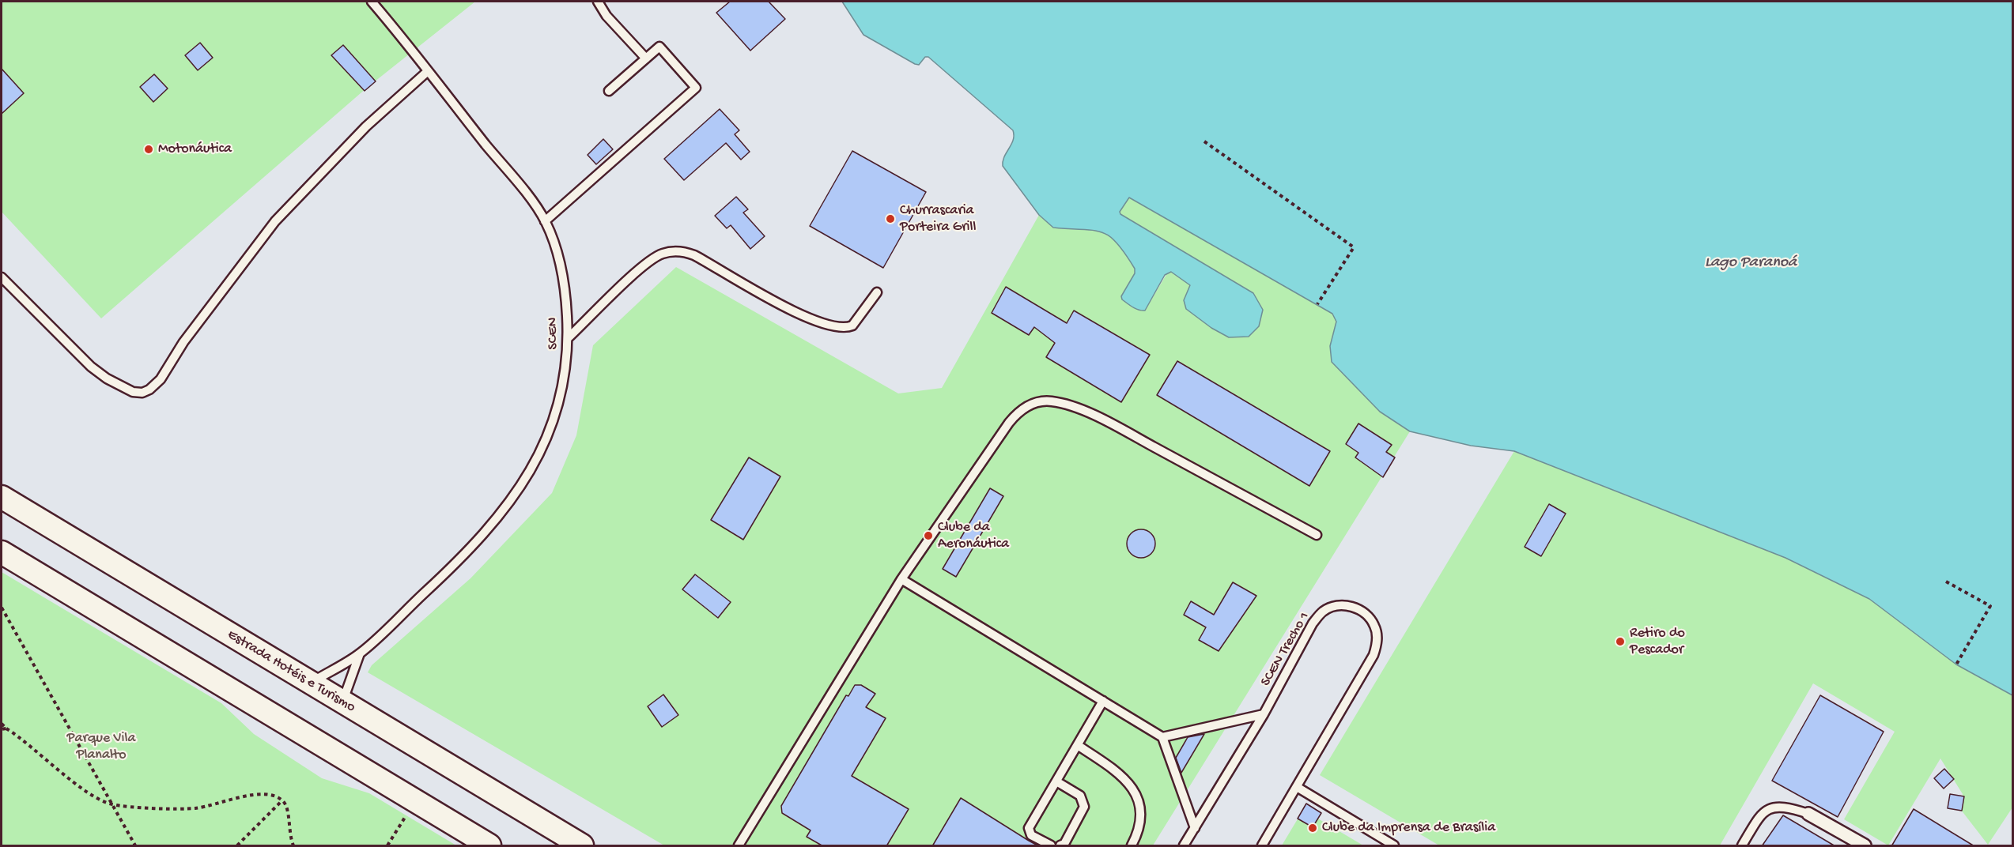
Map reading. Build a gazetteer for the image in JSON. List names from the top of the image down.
{
  "streets": {
    "main road": ["Estrada Hotéis e Turismo"],
    "lane": ["SCEN", "SCEN Trecho 1"]
  },
  "crossings": [
    ["SCEN", "Estrada Hotéis e Turismo"]
  ],
  "water": ["Lago Paranoá"],
  "parks": ["Parque Vila Planalto"],
  "places": [
    "Motonáutica",
    "Churrascaria Porteira Grill",
    "Clube da Aeronáutica",
    "Retiro do Pescador",
    "Clube da Imprensa de Brasília"
  ]
}
